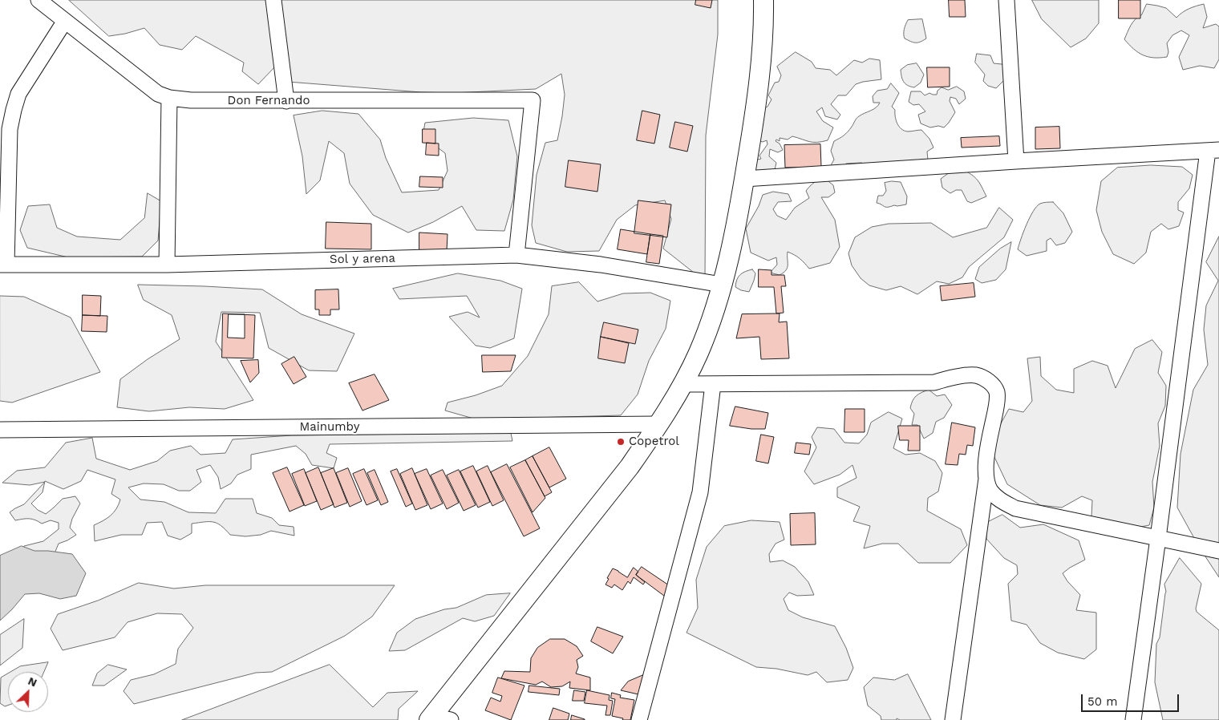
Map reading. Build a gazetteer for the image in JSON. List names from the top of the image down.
{
  "streets": {
    "street": ["Don Fernando", "Sol y arena", "Mainumby"]
  },
  "crossings": [
    ["Don Fernando", "Sol y arena"]
  ],
  "places": ["Copetrol"],
  "scale_bar": "50 m",
  "north": "top right"
}
